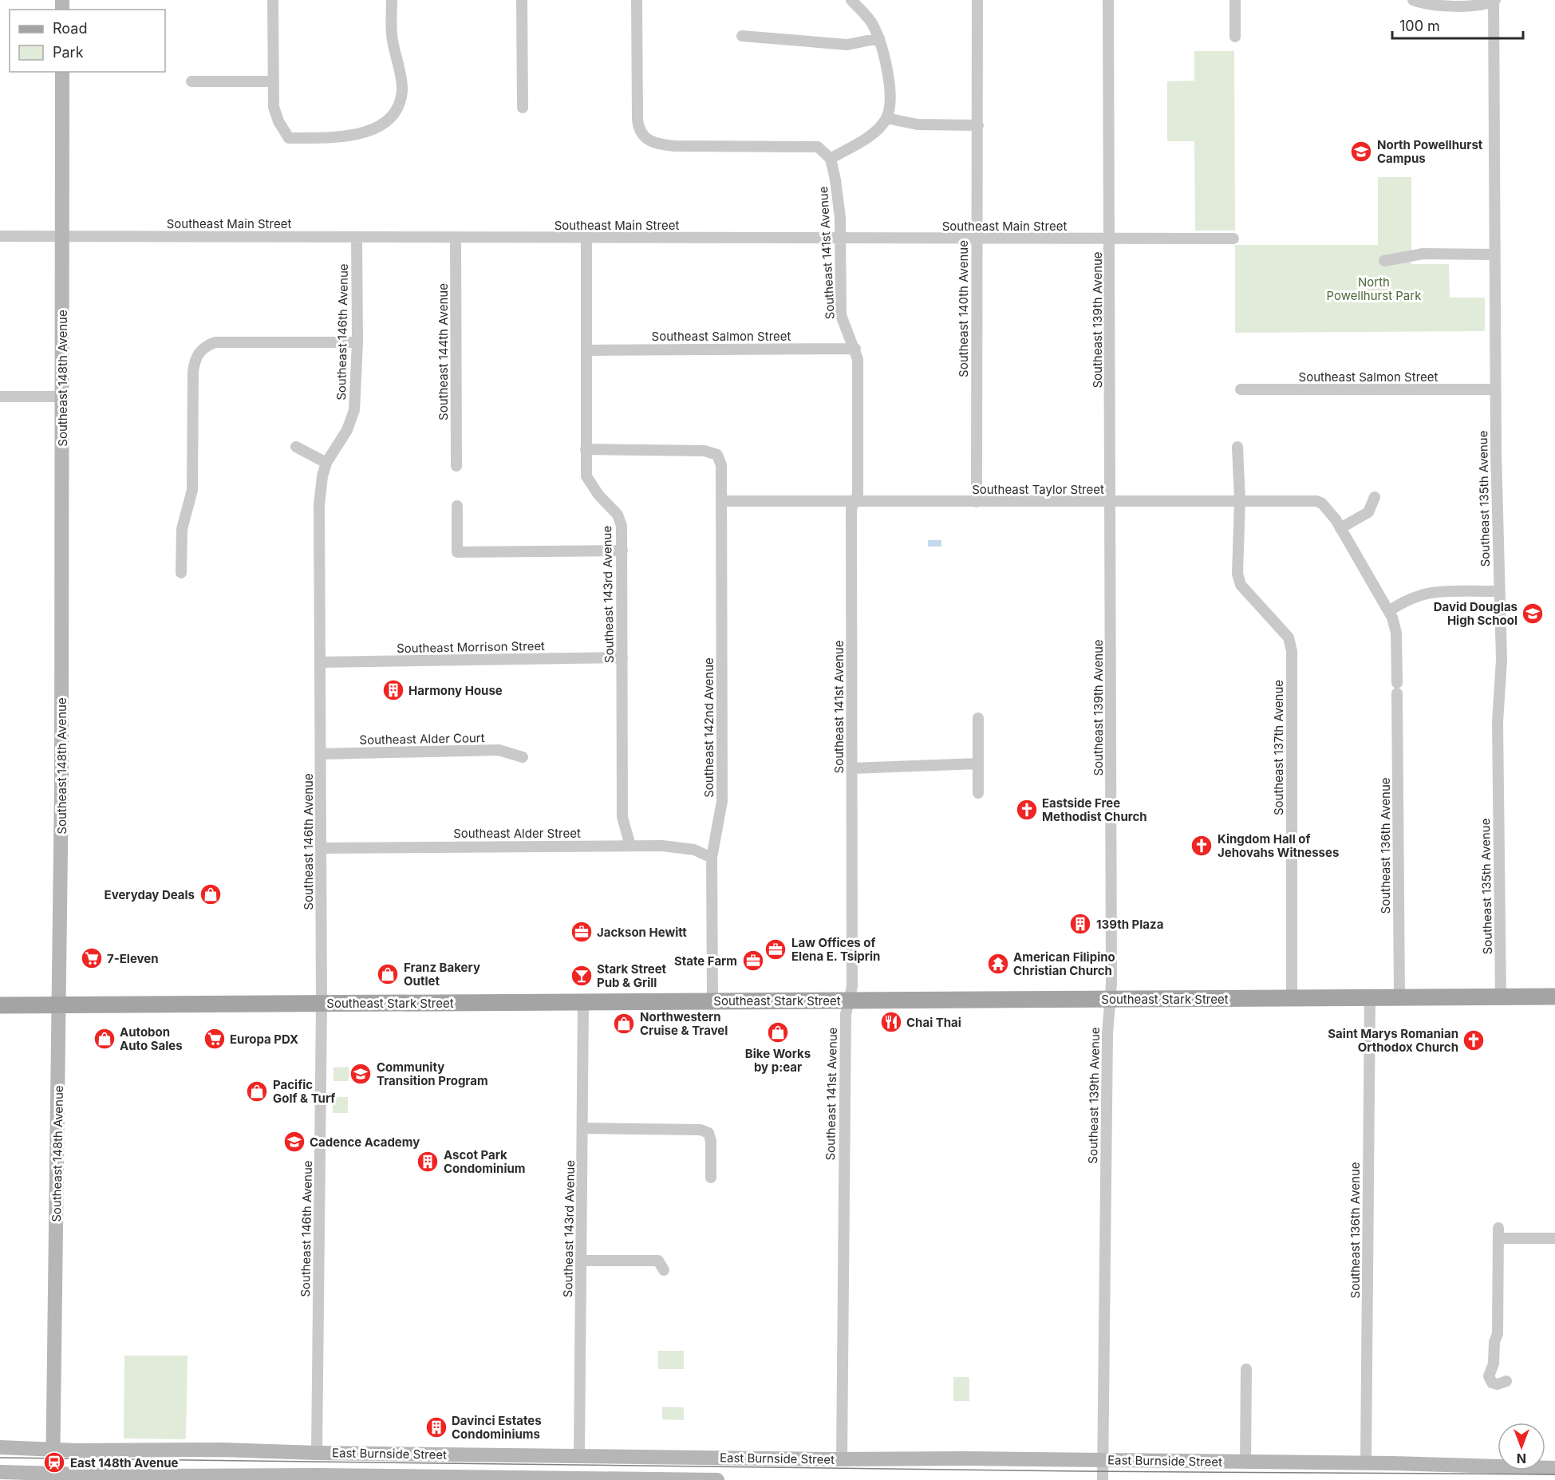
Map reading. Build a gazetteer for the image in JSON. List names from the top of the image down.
{
  "streets": {
    "main road": ["Southeast Stark Street"],
    "street": [
      "Southeast Main Street",
      "Southeast 141st Avenue",
      "Southeast 140th Avenue",
      "Southeast 139th Avenue",
      "Southeast 146th Avenue",
      "Southeast Salmon Street",
      "Southeast 144th Avenue",
      "Southeast 148th Avenue",
      "Southeast Taylor Street",
      "Southeast 135th Avenue",
      "Southeast 143rd Avenue",
      "Southeast Morrison Street",
      "Southeast 142nd Avenue",
      "Southeast Alder Court",
      "Southeast 137th Avenue",
      "Southeast Alder Street",
      "Southeast 136th Avenue",
      "East Burnside Street"
    ]
  },
  "crossings": [
    ["Southeast Main Street", "Southeast 141st Avenue"],
    ["Southeast Main Street", "Southeast 140th Avenue"],
    ["Southeast Main Street", "Southeast 139th Avenue"],
    ["Southeast Main Street", "Southeast 146th Avenue"],
    ["Southeast Main Street", "Southeast 144th Avenue"],
    ["Southeast Main Street", "Southeast 148th Avenue"],
    ["Southeast Main Street", "Southeast 143rd Avenue"],
    ["Southeast 141st Avenue", "Southeast Salmon Street"],
    ["Southeast 141st Avenue", "Southeast Taylor Street"],
    ["Southeast 141st Avenue", "Southeast Stark Street"],
    ["Southeast 141st Avenue", "East Burnside Street"],
    ["Southeast 140th Avenue", "Southeast Taylor Street"],
    ["Southeast 139th Avenue", "Southeast Taylor Street"],
    ["Southeast 139th Avenue", "Southeast Stark Street"],
    ["Southeast 139th Avenue", "East Burnside Street"],
    ["Southeast 146th Avenue", "Southeast Morrison Street"],
    ["Southeast 146th Avenue", "Southeast Alder Court"],
    ["Southeast 146th Avenue", "Southeast Alder Street"],
    ["Southeast 146th Avenue", "Southeast Stark Street"],
    ["Southeast 146th Avenue", "East Burnside Street"],
    ["Southeast Salmon Street", "Southeast 135th Avenue"],
    ["Southeast Salmon Street", "Southeast 143rd Avenue"],
    ["Southeast 148th Avenue", "Southeast Stark Street"],
    ["Southeast 148th Avenue", "East Burnside Street"],
    ["Southeast Taylor Street", "Southeast 142nd Avenue"],
    ["Southeast Taylor Street", "Southeast 137th Avenue"],
    ["Southeast Taylor Street", "Southeast 136th Avenue"],
    ["Southeast 135th Avenue", "Southeast Stark Street"],
    ["Southeast 143rd Avenue", "Southeast Morrison Street"],
    ["Southeast 143rd Avenue", "Southeast 142nd Avenue"],
    ["Southeast 143rd Avenue", "Southeast Alder Street"],
    ["Southeast 143rd Avenue", "Southeast Stark Street"],
    ["Southeast 143rd Avenue", "East Burnside Street"],
    ["Southeast 142nd Avenue", "Southeast Alder Street"],
    ["Southeast 142nd Avenue", "Southeast Stark Street"],
    ["Southeast 137th Avenue", "Southeast Stark Street"],
    ["Southeast 136th Avenue", "Southeast Stark Street"],
    ["Southeast 136th Avenue", "East Burnside Street"]
  ],
  "parks": ["North Powellhurst Park"],
  "places": {
    "school or university": [
      "North Powellhurst Campus",
      "David Douglas High School",
      "Community Transition Program",
      "Cadence Academy"
    ],
    "building": [
      "Harmony House",
      "139th Plaza",
      "Ascot Park Condominium",
      "Davinci Estates Condominiums"
    ],
    "church": ["Eastside Free Methodist Church", "Kingdom Hall of Jehovahs Witnesses", "Saint Marys Romanian Orthodox Church"],
    "shop": [
      "Everyday Deals",
      "Franz Bakery Outlet",
      "Northwestern Cruise & Travel",
      "Bike Works by p:ear",
      "Autobon Auto Sales",
      "Pacific Golf & Turf"
    ],
    "office": ["Jackson Hewitt", "Law Offices of Elena E. Tsiprin", "State Farm"],
    "supermarket": ["7-Eleven", "Europa PDX"],
    "temple": ["American Filipino Christian Church"],
    "bar": ["Stark Street Pub & Grill"],
    "restaurant": ["Chai Thai"],
    "station": ["East 148th Avenue"]
  },
  "legend": ["Road", "Park"],
  "scale_bar": "100 m",
  "north": "bottom"
}
